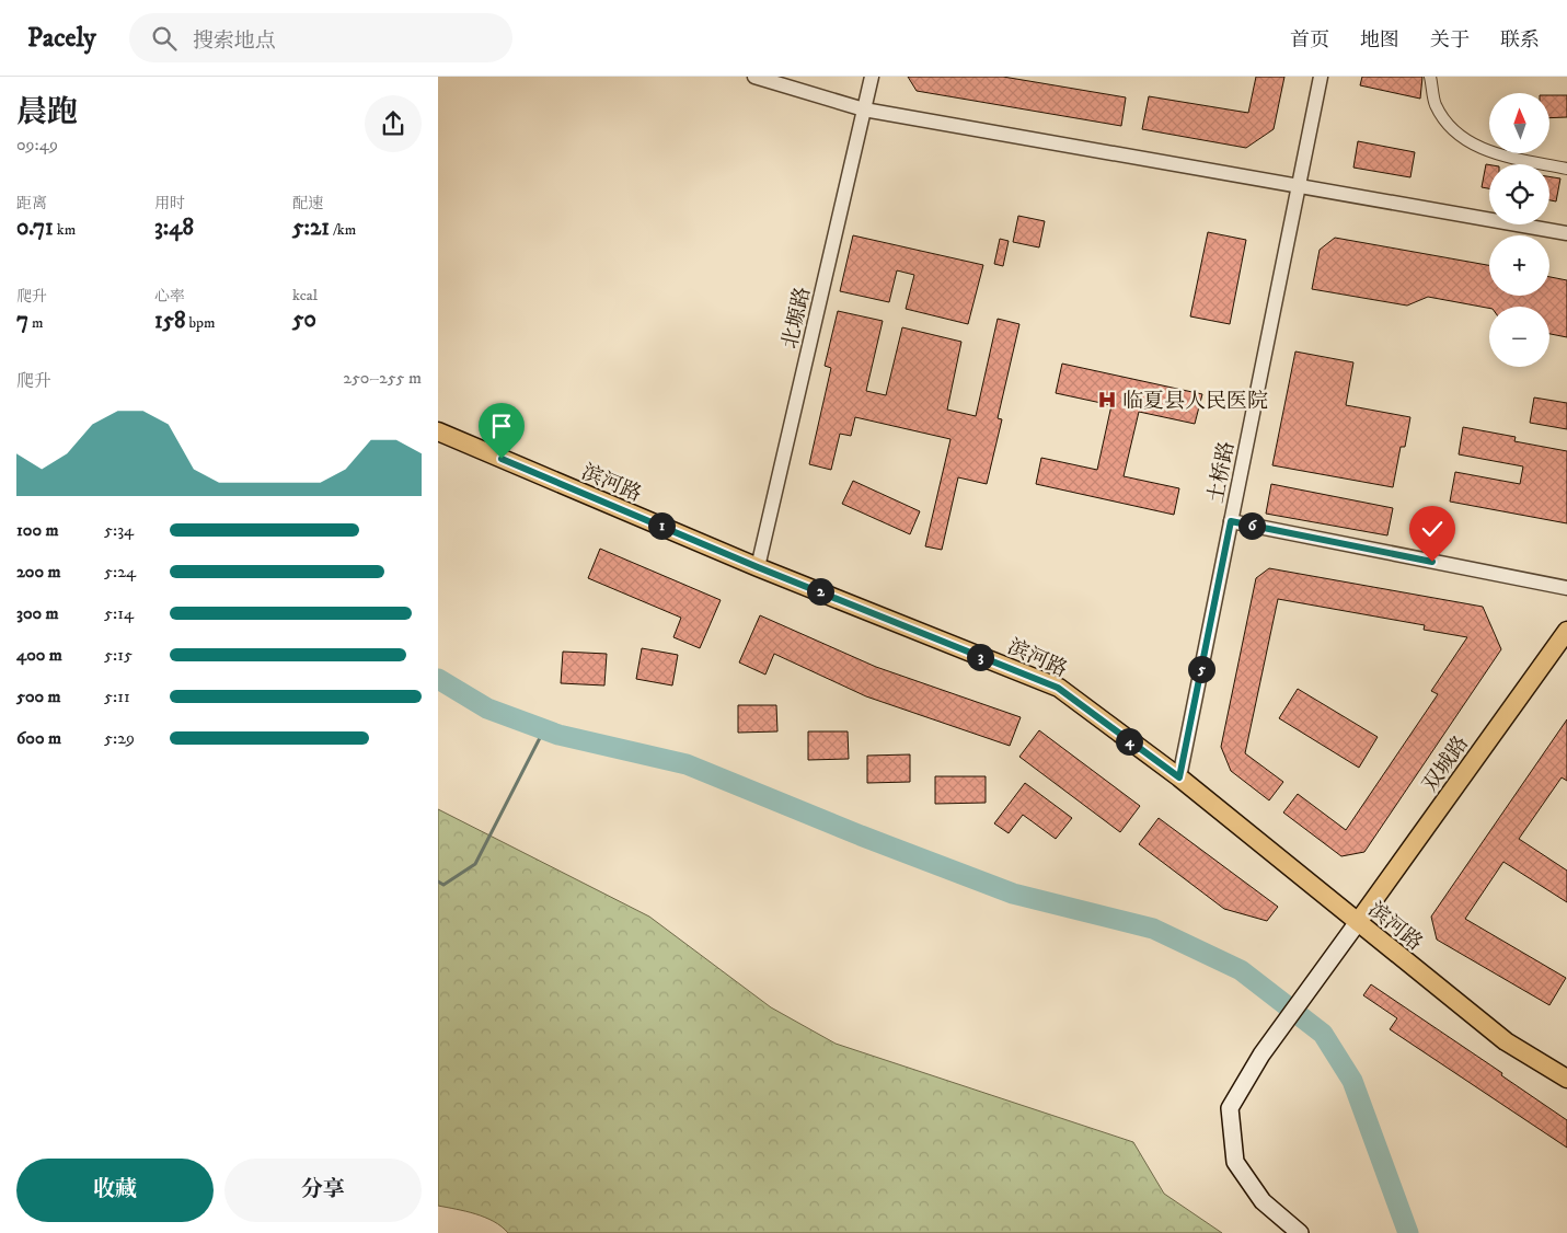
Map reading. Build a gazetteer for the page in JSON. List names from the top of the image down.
{
  "streets": {
    "main road": ["滨河路", "双城路"],
    "street": ["北塬路", "土桥路"]
  },
  "crossings": [
    ["北塬路", "滨河路"],
    ["土桥路", "滨河路"],
    ["滨河路", "双城路"]
  ],
  "places": {
    "hospital": ["临夏县人民医院"]
  },
  "north": "top",
  "page": {
    "header": "Pacely",
    "search": "搜索地点",
    "nav": [
      "首页",
      "地图",
      "关于",
      "联系"
    ],
    "heading": ["晨跑", "09:49"],
    "map_buttons": ["+", "−"],
    "stats": [
      ["距离", "0.71 km"],
      ["用时", "3:48"],
      ["配速", "5:21 /km"],
      ["爬升", "7 m"],
      ["心率", "158 bpm"],
      ["kcal", "50"]
    ],
    "chart": ["爬升", "250–255 m"],
    "list": [
      {
        "name": "100 m",
        "note": "5:34"
      },
      {
        "name": "200 m",
        "note": "5:24"
      },
      {
        "name": "300 m",
        "note": "5:14"
      },
      {
        "name": "400 m",
        "note": "5:15"
      },
      {
        "name": "500 m",
        "note": "5:11"
      },
      {
        "name": "600 m",
        "note": "5:29"
      }
    ],
    "pins": [
      "1",
      "6",
      "2",
      "3",
      "5",
      "4"
    ],
    "buttons": ["收藏", "分享"]
  }
}
